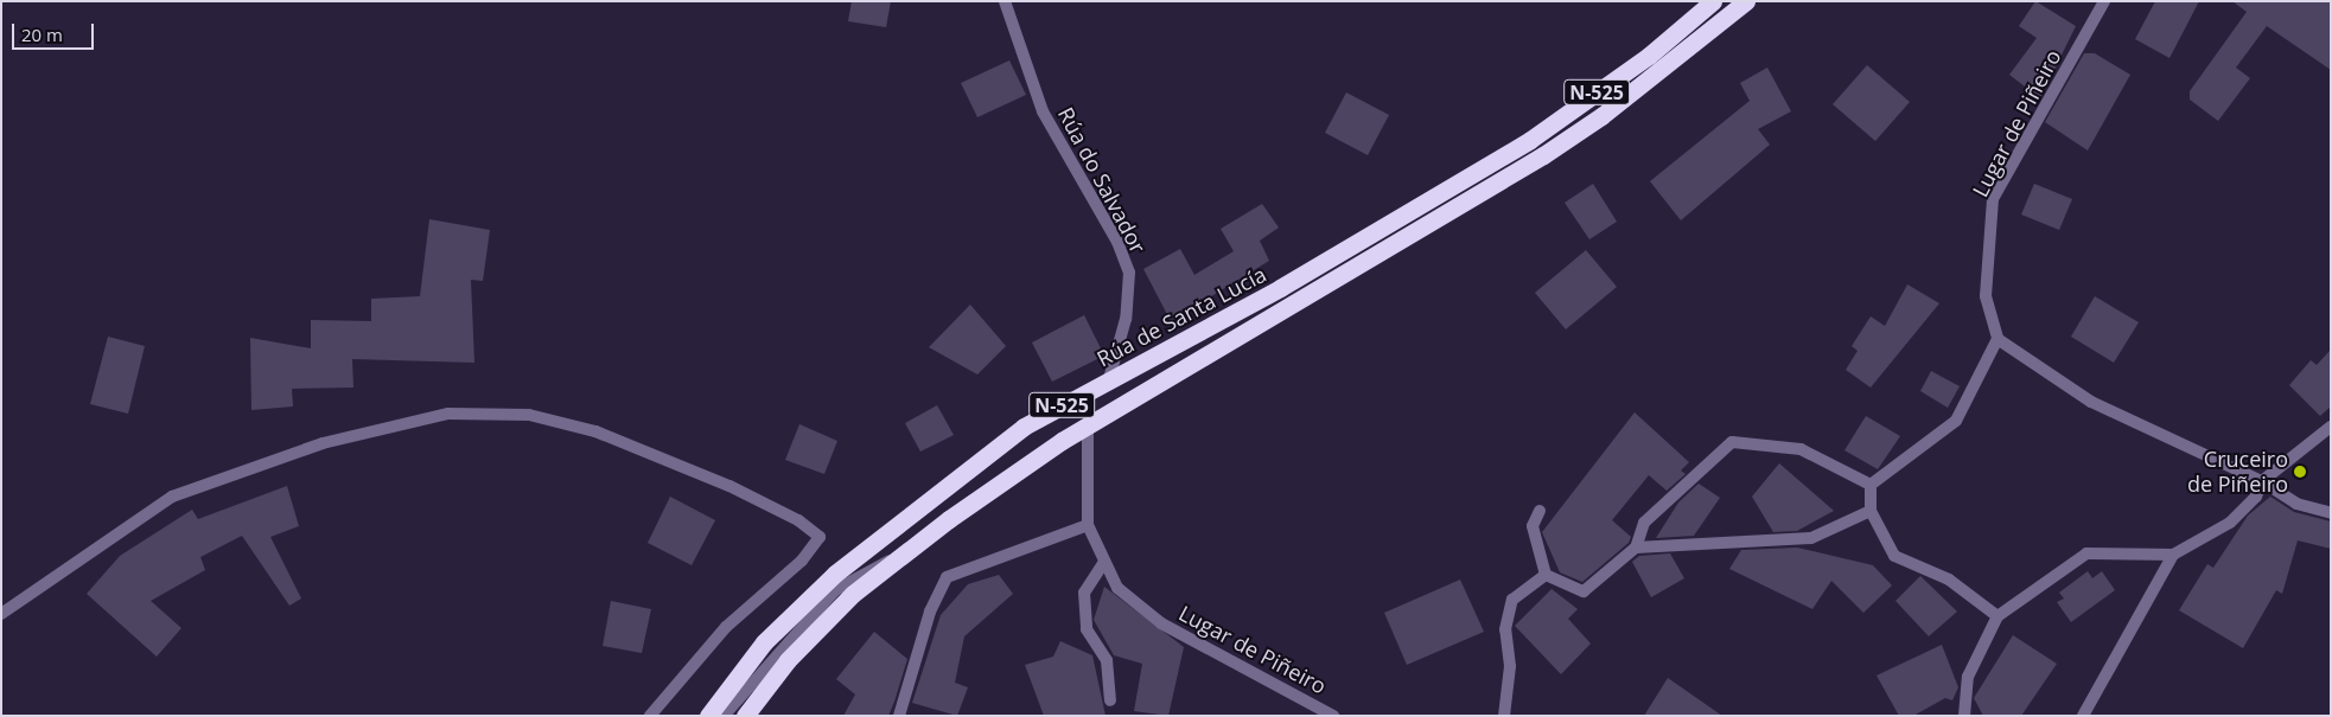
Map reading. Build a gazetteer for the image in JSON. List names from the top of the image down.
{
  "streets": {
    "highway": ["N-525", "Rúa de Santa Lucía"],
    "street": ["Lugar de Piñeiro", "Rúa do Salvador"]
  },
  "crossings": [
    ["N-525", "Lugar de Piñeiro"],
    ["Rúa do Salvador", "Rúa de Santa Lucía"]
  ],
  "places": ["Cruceiro de Piñeiro"],
  "scale_bar": "20 m"
}
